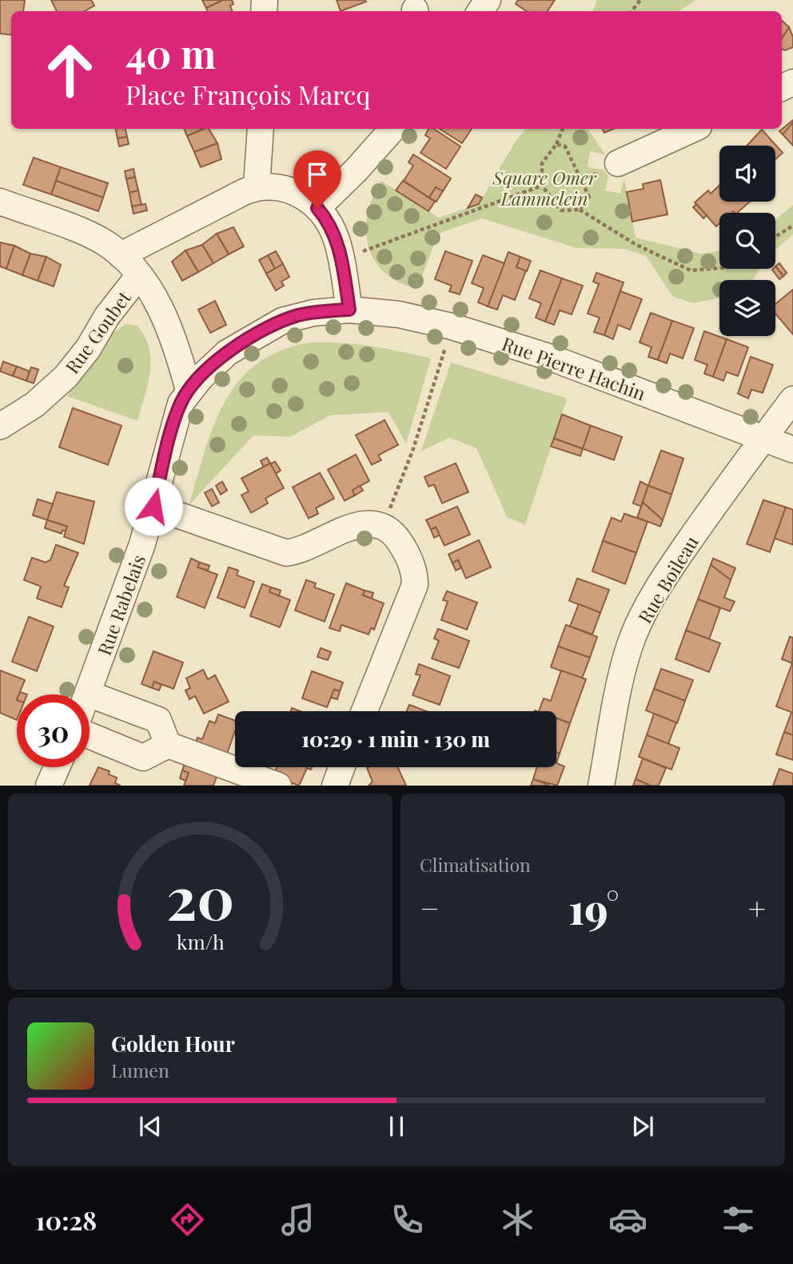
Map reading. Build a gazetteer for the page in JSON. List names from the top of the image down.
{
  "streets": {
    "street": [
      "Rue Goubet",
      "Rue Pierre Hachin",
      "Rue Boileau",
      "Rue Rabelais"
    ]
  },
  "crossings": [
    ["Rue Pierre Hachin", "Rue Boileau"],
    ["Rue Pierre Hachin", "Rue Rabelais"]
  ],
  "parks": ["Square Omer Lammelein"],
  "page": {
    "turn": ["40 m", "Place François Marcq"],
    "limit": "30",
    "trip": "10:29 · 1 min · 130 m",
    "tile": "Climatisation",
    "heat": ["−", "19°", "+"],
    "song": ["Golden Hour", "Lumen"],
    "tabs": "10:28",
    "gauge": ["20", "km/h"]
  }
}
